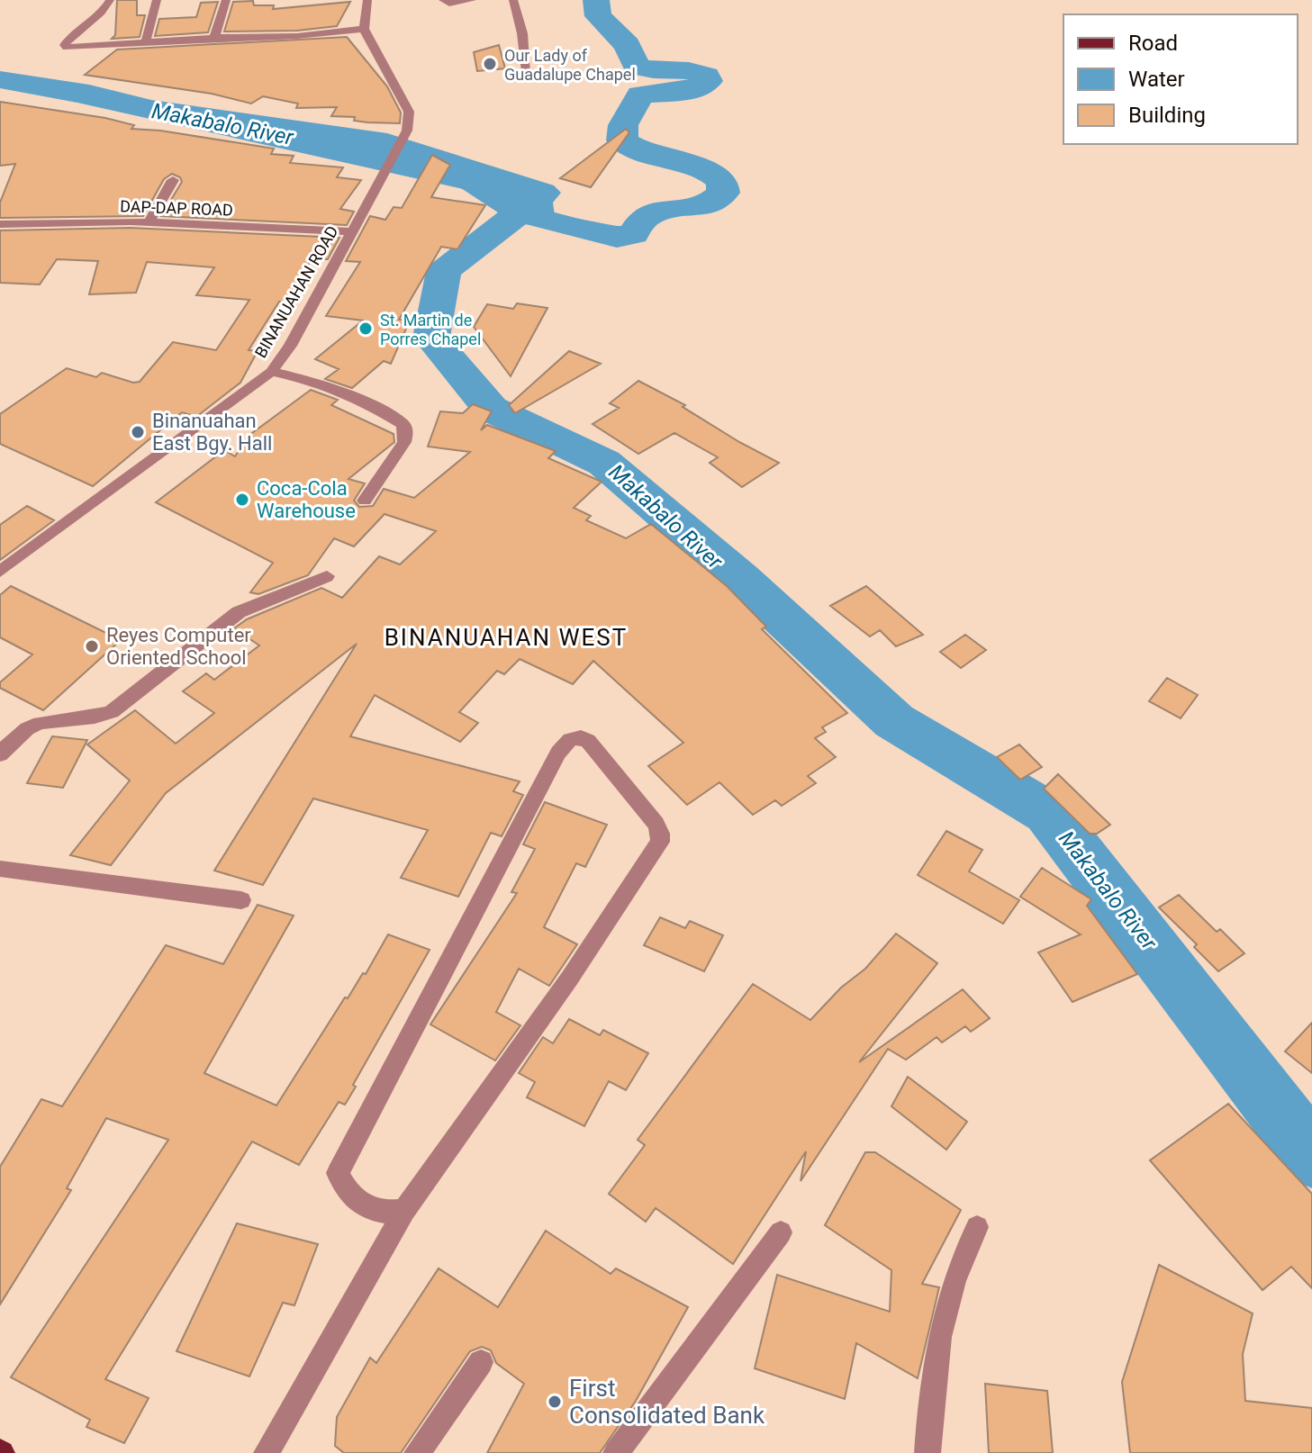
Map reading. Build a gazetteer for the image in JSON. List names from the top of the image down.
{
  "streets": {
    "street": ["DAP-DAP ROAD", "BINANUAHAN ROAD"]
  },
  "crossings": [
    ["DAP-DAP ROAD", "BINANUAHAN ROAD"]
  ],
  "districts": ["BINANUAHAN WEST"],
  "water": ["Makabalo River"],
  "places": [
    "Our Lady of Guadalupe Chapel",
    "St. Martin de Porres Chapel",
    "Binanuahan East Bgy. Hall",
    "Coca-Cola Warehouse",
    "Reyes Computer Oriented School",
    "First Consolidated Bank"
  ],
  "legend": ["Road", "Water", "Building"]
}
